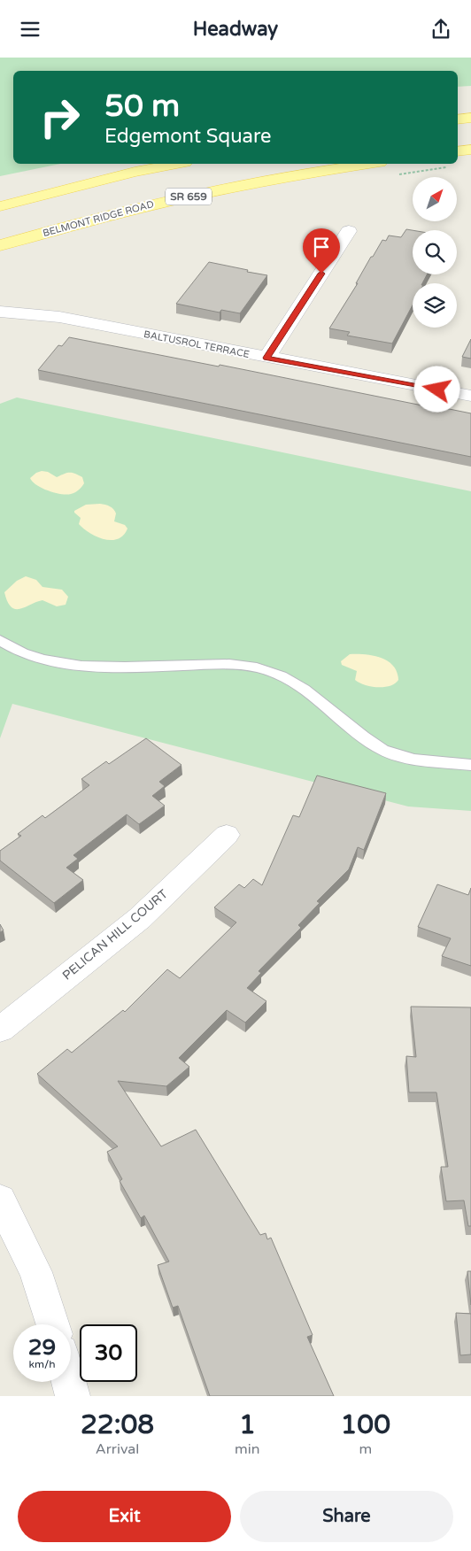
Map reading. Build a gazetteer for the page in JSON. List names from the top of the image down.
{
  "streets": {
    "main road": ["SR 659", "BELMONT RIDGE ROAD"],
    "street": ["BALTUSROL TERRACE", "PELICAN HILL COURT"]
  },
  "north": "top right",
  "page": {
    "header": "Headway",
    "turn": ["50 m", "Edgemont Square"],
    "speed": "29 km/h",
    "limit": "30",
    "eta": [
      "22:08",
      "Arrival",
      "1",
      "min",
      "100",
      "m"
    ],
    "buttons": ["Exit", "Share"]
  }
}
